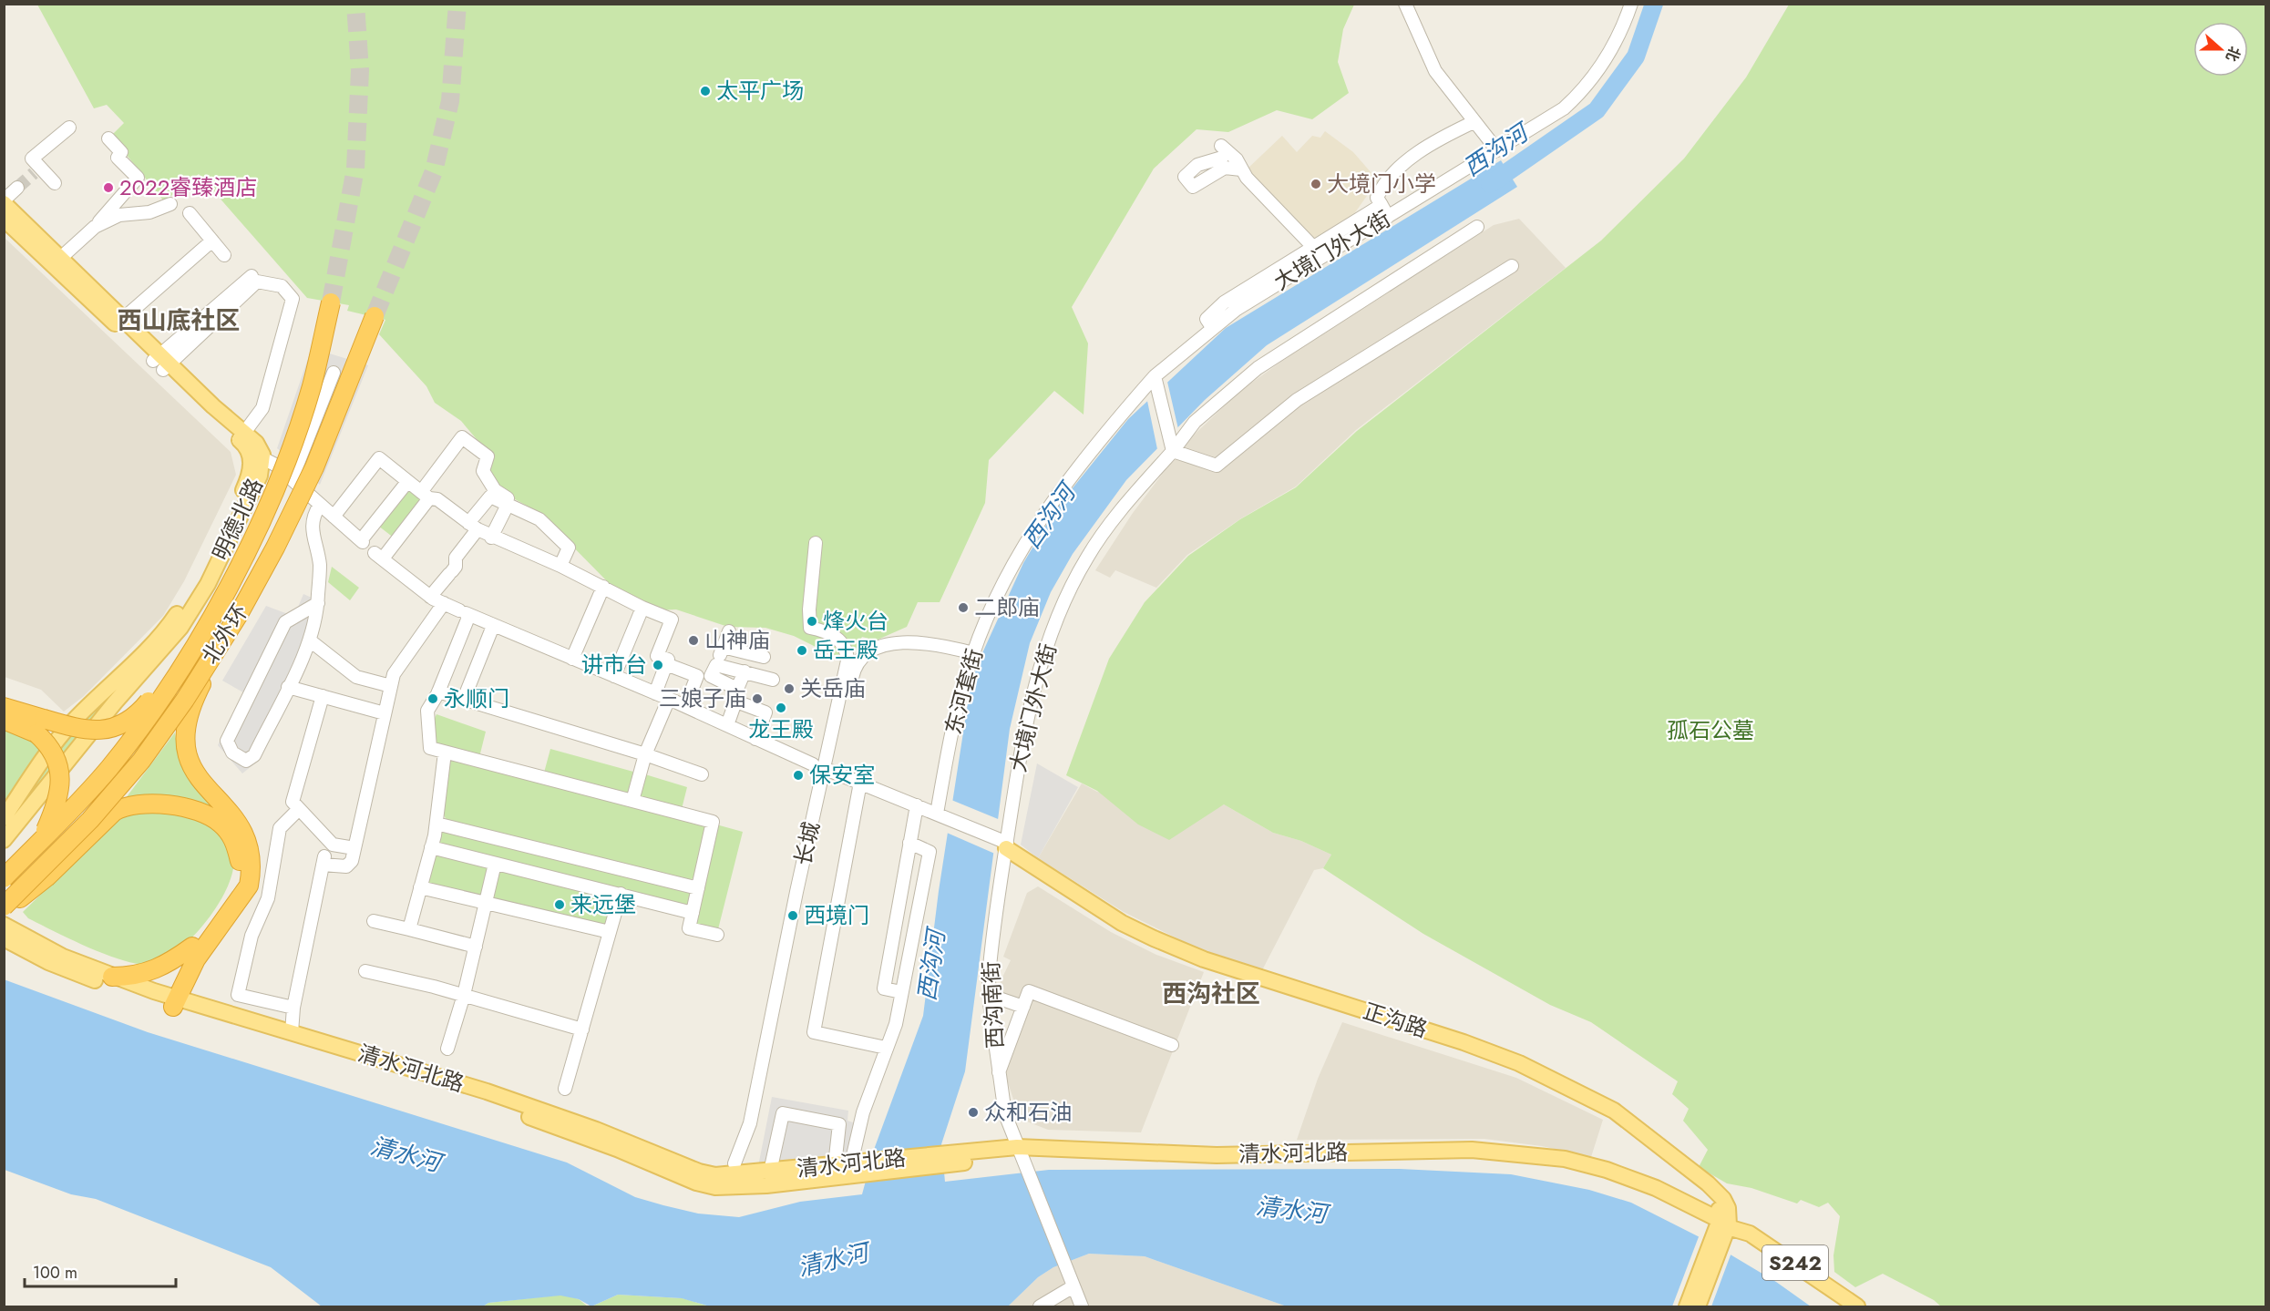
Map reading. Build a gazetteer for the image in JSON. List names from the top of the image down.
{
  "streets": {
    "highway": ["北外环"],
    "main road": [
      "明德北路",
      "正沟路",
      "清水河北路",
      "S242"
    ],
    "street": [
      "大境门外大街",
      "东河套街",
      "长城",
      "西沟南街"
    ]
  },
  "crossings": [
    ["大境门外大街", "东河套街"],
    ["大境门外大街", "西沟南街"],
    ["大境门外大街", "正沟路"],
    ["西沟南街", "正沟路"],
    ["西沟南街", "清水河北路"],
    ["正沟路", "清水河北路"],
    ["正沟路", "S242"],
    ["清水河北路", "S242"]
  ],
  "districts": ["西山底社区", "西沟社区"],
  "water": ["西沟河", "清水河"],
  "parks": ["孤石公墓"],
  "places": [
    "太平广场",
    "大境门小学",
    "2022睿臻酒店",
    "二郎庙",
    "烽火台",
    "山神庙",
    "岳王殿",
    "讲市台",
    "关岳庙",
    "永顺门",
    "三娘子庙",
    "龙王殿",
    "保安室",
    "来远堡",
    "西境门",
    "众和石油"
  ],
  "scale_bar": "100 m",
  "north": "right"
}
